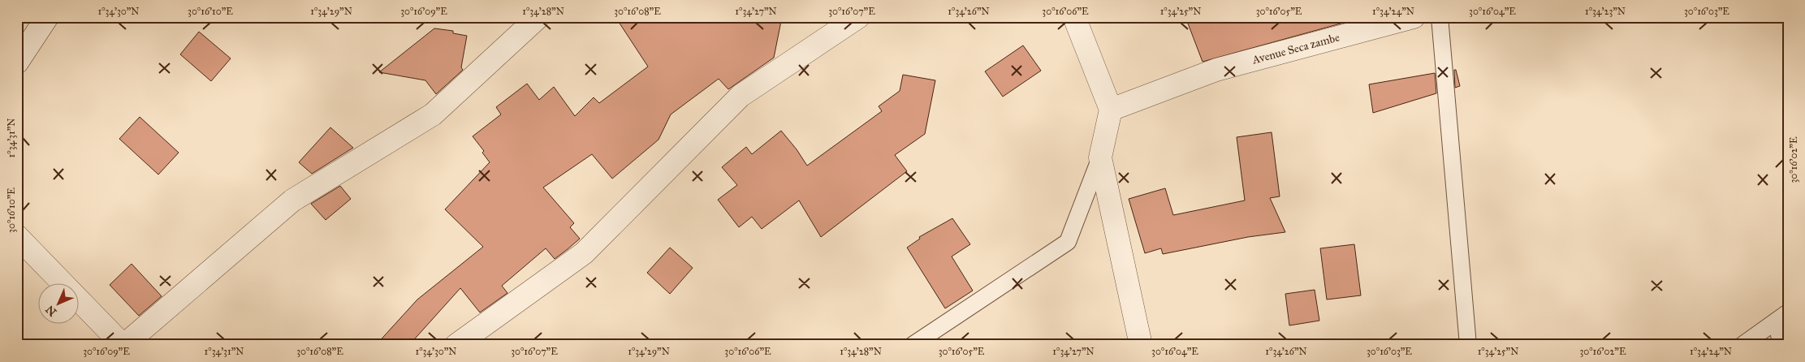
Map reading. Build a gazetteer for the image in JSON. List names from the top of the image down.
{
  "streets": {
    "street": ["Avenue Seca zambe"]
  },
  "north": "bottom left",
  "coordinates": [
    "1°34'30\"N",
    "30°16'10\"E",
    "1°34'29\"N",
    "30°16'09\"E",
    "1°34'28\"N",
    "30°16'08\"E",
    "1°34'27\"N",
    "30°16'07\"E",
    "1°34'26\"N",
    "30°16'06\"E",
    "1°34'25\"N",
    "30°16'05\"E",
    "1°34'24\"N",
    "30°16'04\"E",
    "1°34'23\"N",
    "30°16'03\"E",
    "1°34'31\"N",
    "30°16'02\"E"
  ]
}
